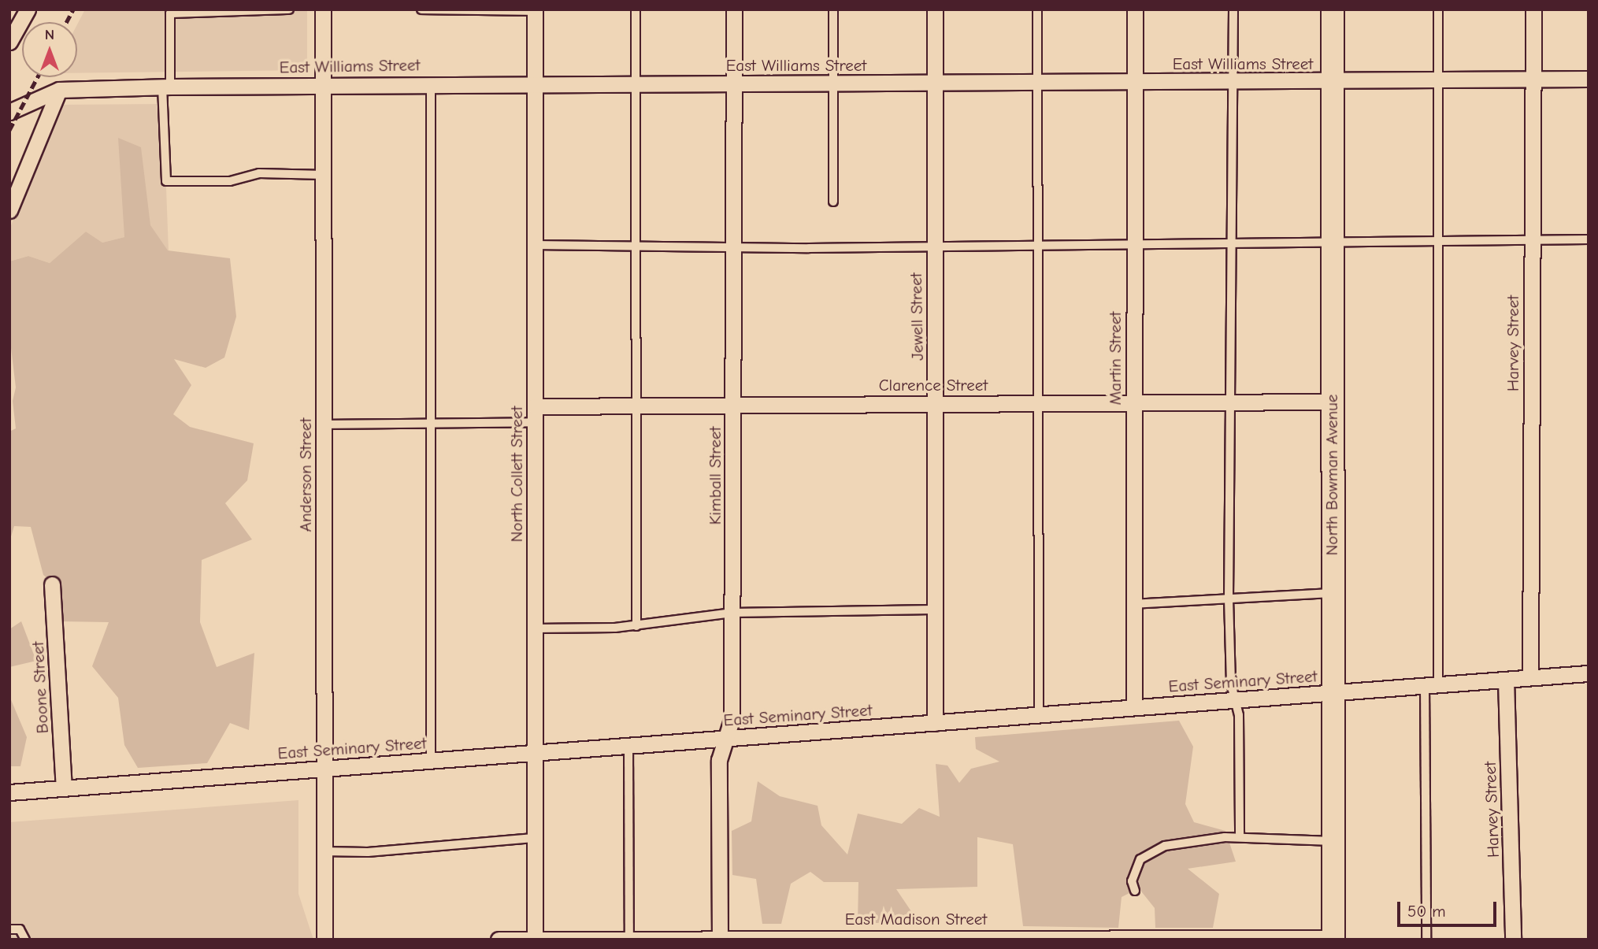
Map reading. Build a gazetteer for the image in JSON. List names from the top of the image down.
{
  "streets": {
    "street": [
      "East Williams Street",
      "Jewell Street",
      "Harvey Street",
      "Martin Street",
      "Clarence Street",
      "North Collett Street",
      "Anderson Street",
      "North Bowman Avenue",
      "Kimball Street",
      "East Seminary Street",
      "Boone Street",
      "East Madison Street"
    ]
  },
  "crossings": [
    ["East Williams Street", "Jewell Street"],
    ["East Williams Street", "Harvey Street"],
    ["East Williams Street", "Martin Street"],
    ["East Williams Street", "North Collett Street"],
    ["East Williams Street", "Anderson Street"],
    ["East Williams Street", "North Bowman Avenue"],
    ["East Williams Street", "Kimball Street"],
    ["Jewell Street", "Clarence Street"],
    ["Jewell Street", "East Seminary Street"],
    ["Harvey Street", "East Seminary Street"],
    ["Martin Street", "Clarence Street"],
    ["Martin Street", "East Seminary Street"],
    ["Clarence Street", "North Collett Street"],
    ["Clarence Street", "North Bowman Avenue"],
    ["Clarence Street", "Kimball Street"],
    ["North Collett Street", "East Seminary Street"],
    ["North Collett Street", "East Madison Street"],
    ["Anderson Street", "East Seminary Street"],
    ["North Bowman Avenue", "East Seminary Street"],
    ["North Bowman Avenue", "East Madison Street"],
    ["Kimball Street", "East Seminary Street"],
    ["Kimball Street", "East Madison Street"],
    ["East Seminary Street", "Boone Street"]
  ],
  "scale_bar": "50 m",
  "north": "top"
}
